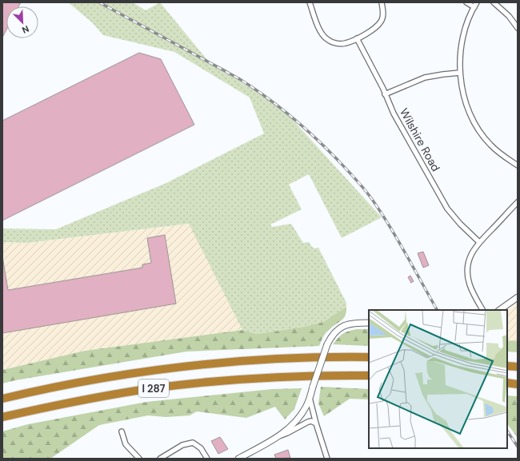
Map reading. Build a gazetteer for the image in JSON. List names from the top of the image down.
{
  "streets": {
    "highway": ["I 287"],
    "street": ["Wilshire Road"]
  },
  "north": "bottom right"
}
